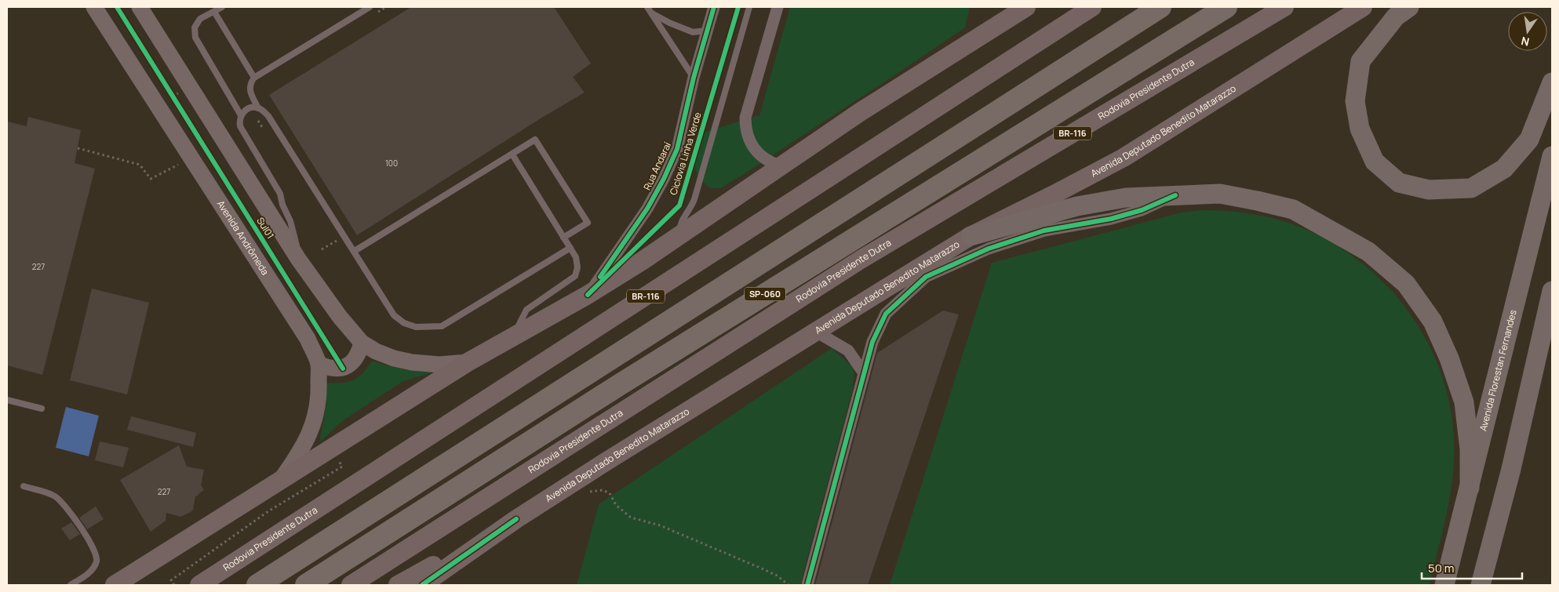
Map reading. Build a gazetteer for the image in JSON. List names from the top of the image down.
{
  "streets": {
    "highway": ["SP-060", "Avenida Florestan Fernandes"],
    "main road": [
      "Rodovia Presidente Dutra",
      "Avenida Deputado Benedito Matarazzo",
      "BR-116",
      "Avenida Andrômeda"
    ],
    "street": ["Rua Andaraí"],
    "cycle path": ["Ciclovia Linha Verde", "Sul01"]
  },
  "house_numbers": ["100", "227", "227"],
  "scale_bar": "50 m",
  "north": "bottom"
}
